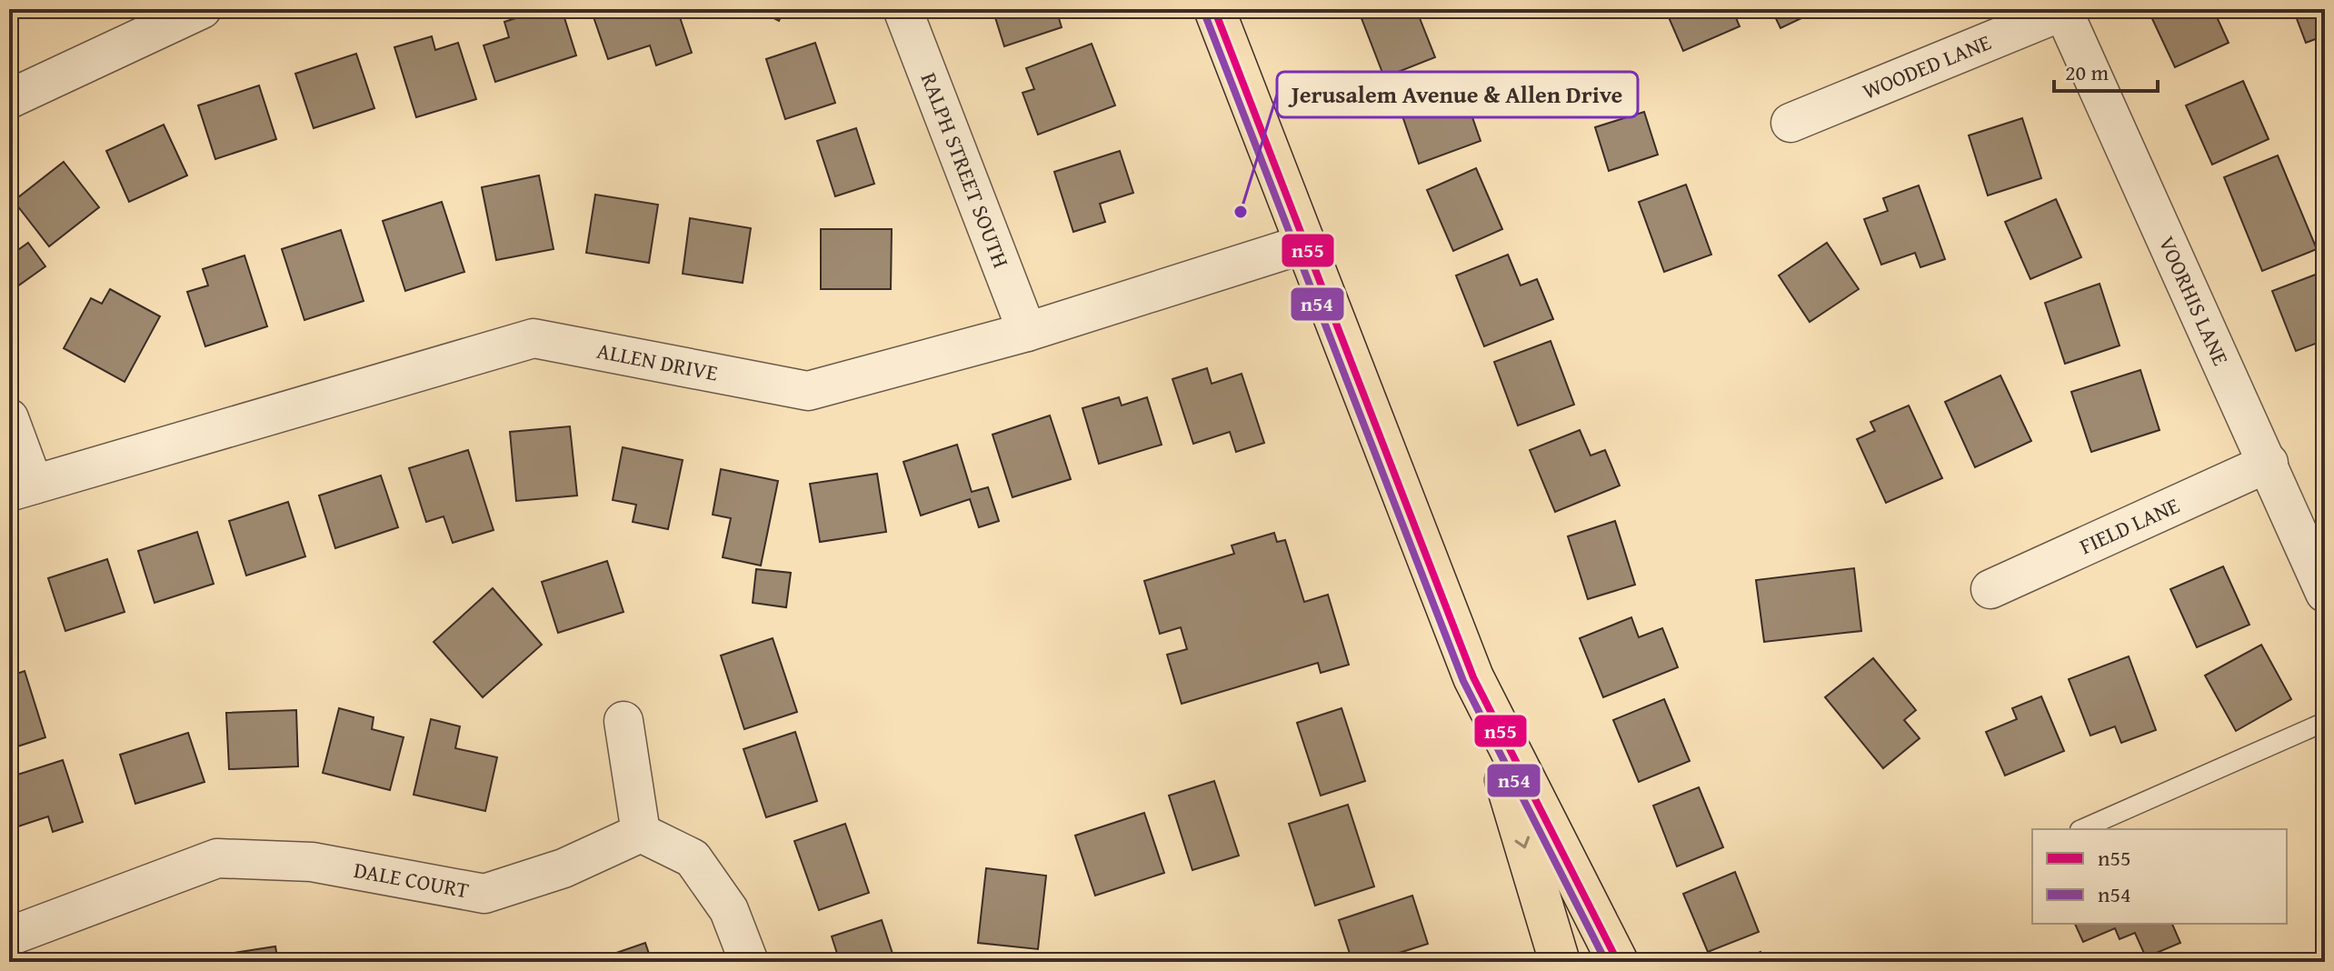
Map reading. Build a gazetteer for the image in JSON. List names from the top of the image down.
{
  "streets": {
    "street": [
      "WOODED LANE",
      "RALPH STREET SOUTH",
      "VOORHIS LANE",
      "ALLEN DRIVE",
      "FIELD LANE",
      "DALE COURT"
    ]
  },
  "crossings": [
    ["WOODED LANE", "VOORHIS LANE"],
    ["RALPH STREET SOUTH", "ALLEN DRIVE"],
    ["VOORHIS LANE", "FIELD LANE"]
  ],
  "places": ["Jerusalem Avenue & Allen Drive"],
  "lines": ["transit line n55", "transit line n54"],
  "legend": ["n55", "n54"],
  "scale_bar": "20 m"
}
